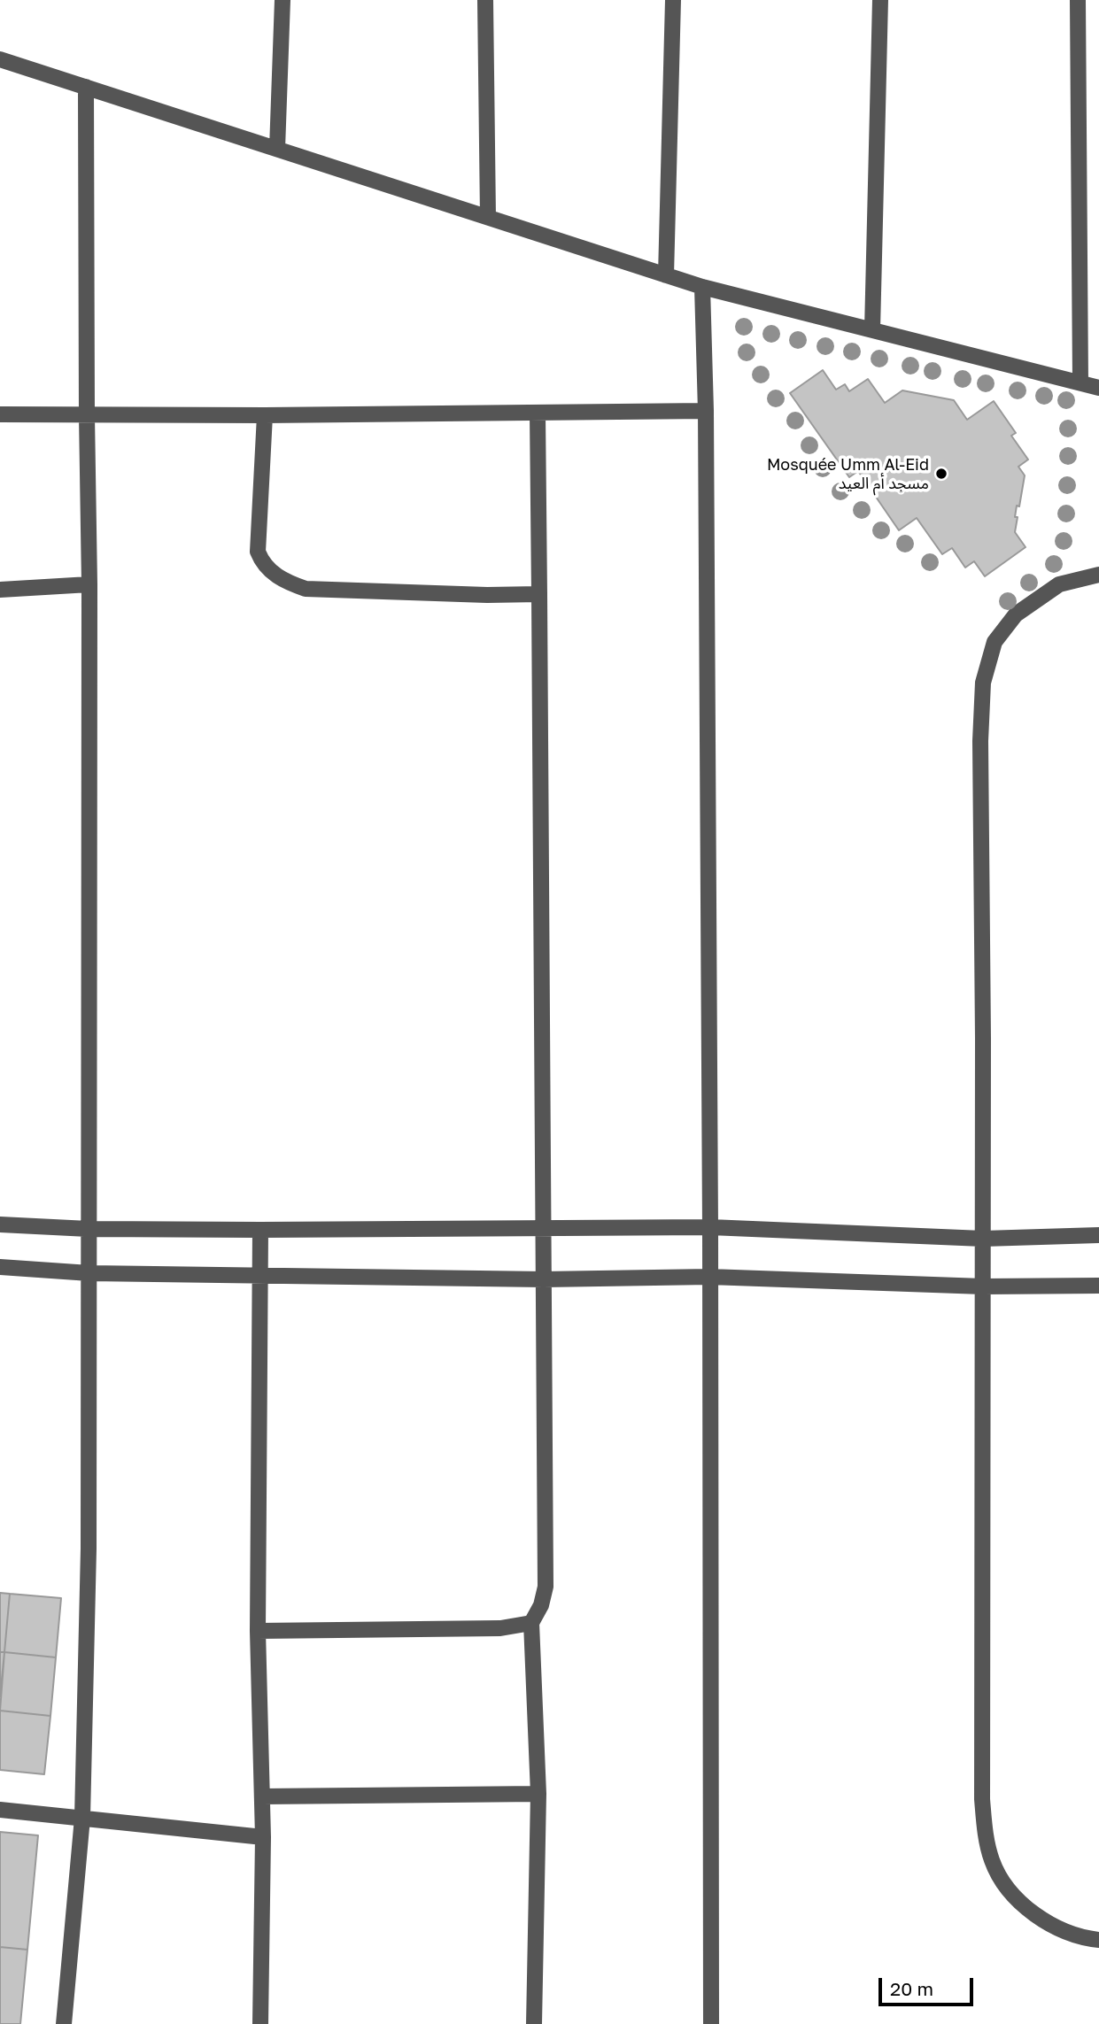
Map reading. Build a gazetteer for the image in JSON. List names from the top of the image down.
{
  "places": ["Mosquée Umm Al-Eid مسجد أم العيد"],
  "scale_bar": "20 m"
}
